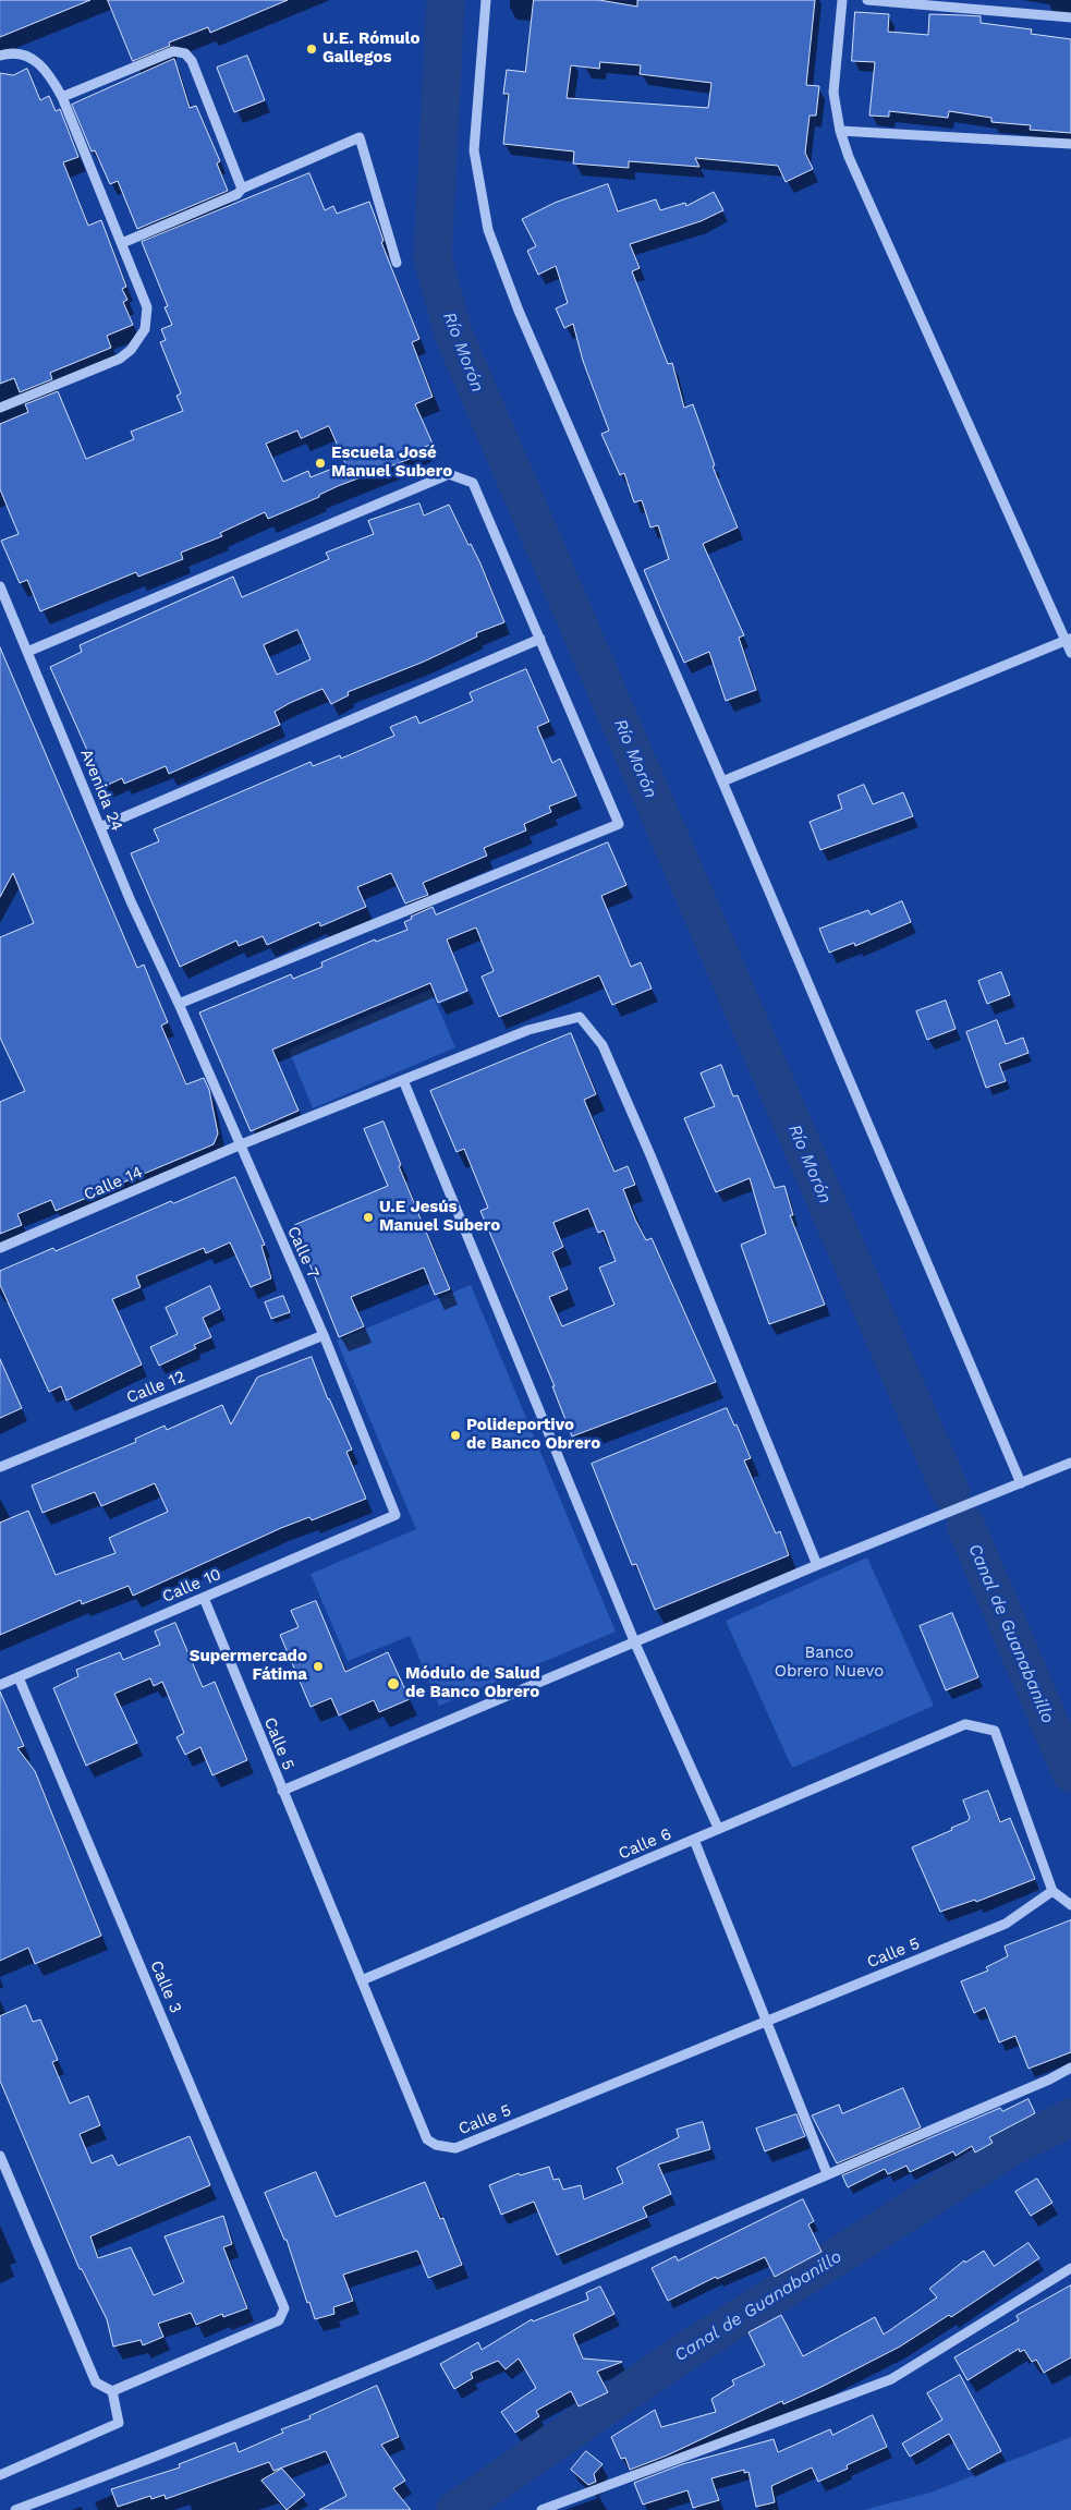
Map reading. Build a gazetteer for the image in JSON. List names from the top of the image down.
{
  "streets": {
    "street": [
      "Avenida 24",
      "Calle 14",
      "Calle 7",
      "Calle 12",
      "Calle 10",
      "Calle 5",
      "Calle 6",
      "Calle 3"
    ]
  },
  "crossings": [
    ["Avenida 24", "Calle 7"],
    ["Calle 14", "Calle 7"],
    ["Calle 7", "Calle 12"],
    ["Calle 7", "Calle 10"],
    ["Calle 10", "Calle 5"],
    ["Calle 10", "Calle 3"],
    ["Calle 5", "Calle 6"]
  ],
  "water": ["Río Morón", "Canal de Guanabanillo"],
  "parks": ["Banco Obrero Nuevo"],
  "places": [
    "U.E. Rómulo Gallegos",
    "Escuela José Manuel Subero",
    "U.E Jesús Manuel Subero",
    "Polideportivo de Banco Obrero",
    "Supermercado Fátima",
    "Módulo de Salud de Banco Obrero"
  ]
}
